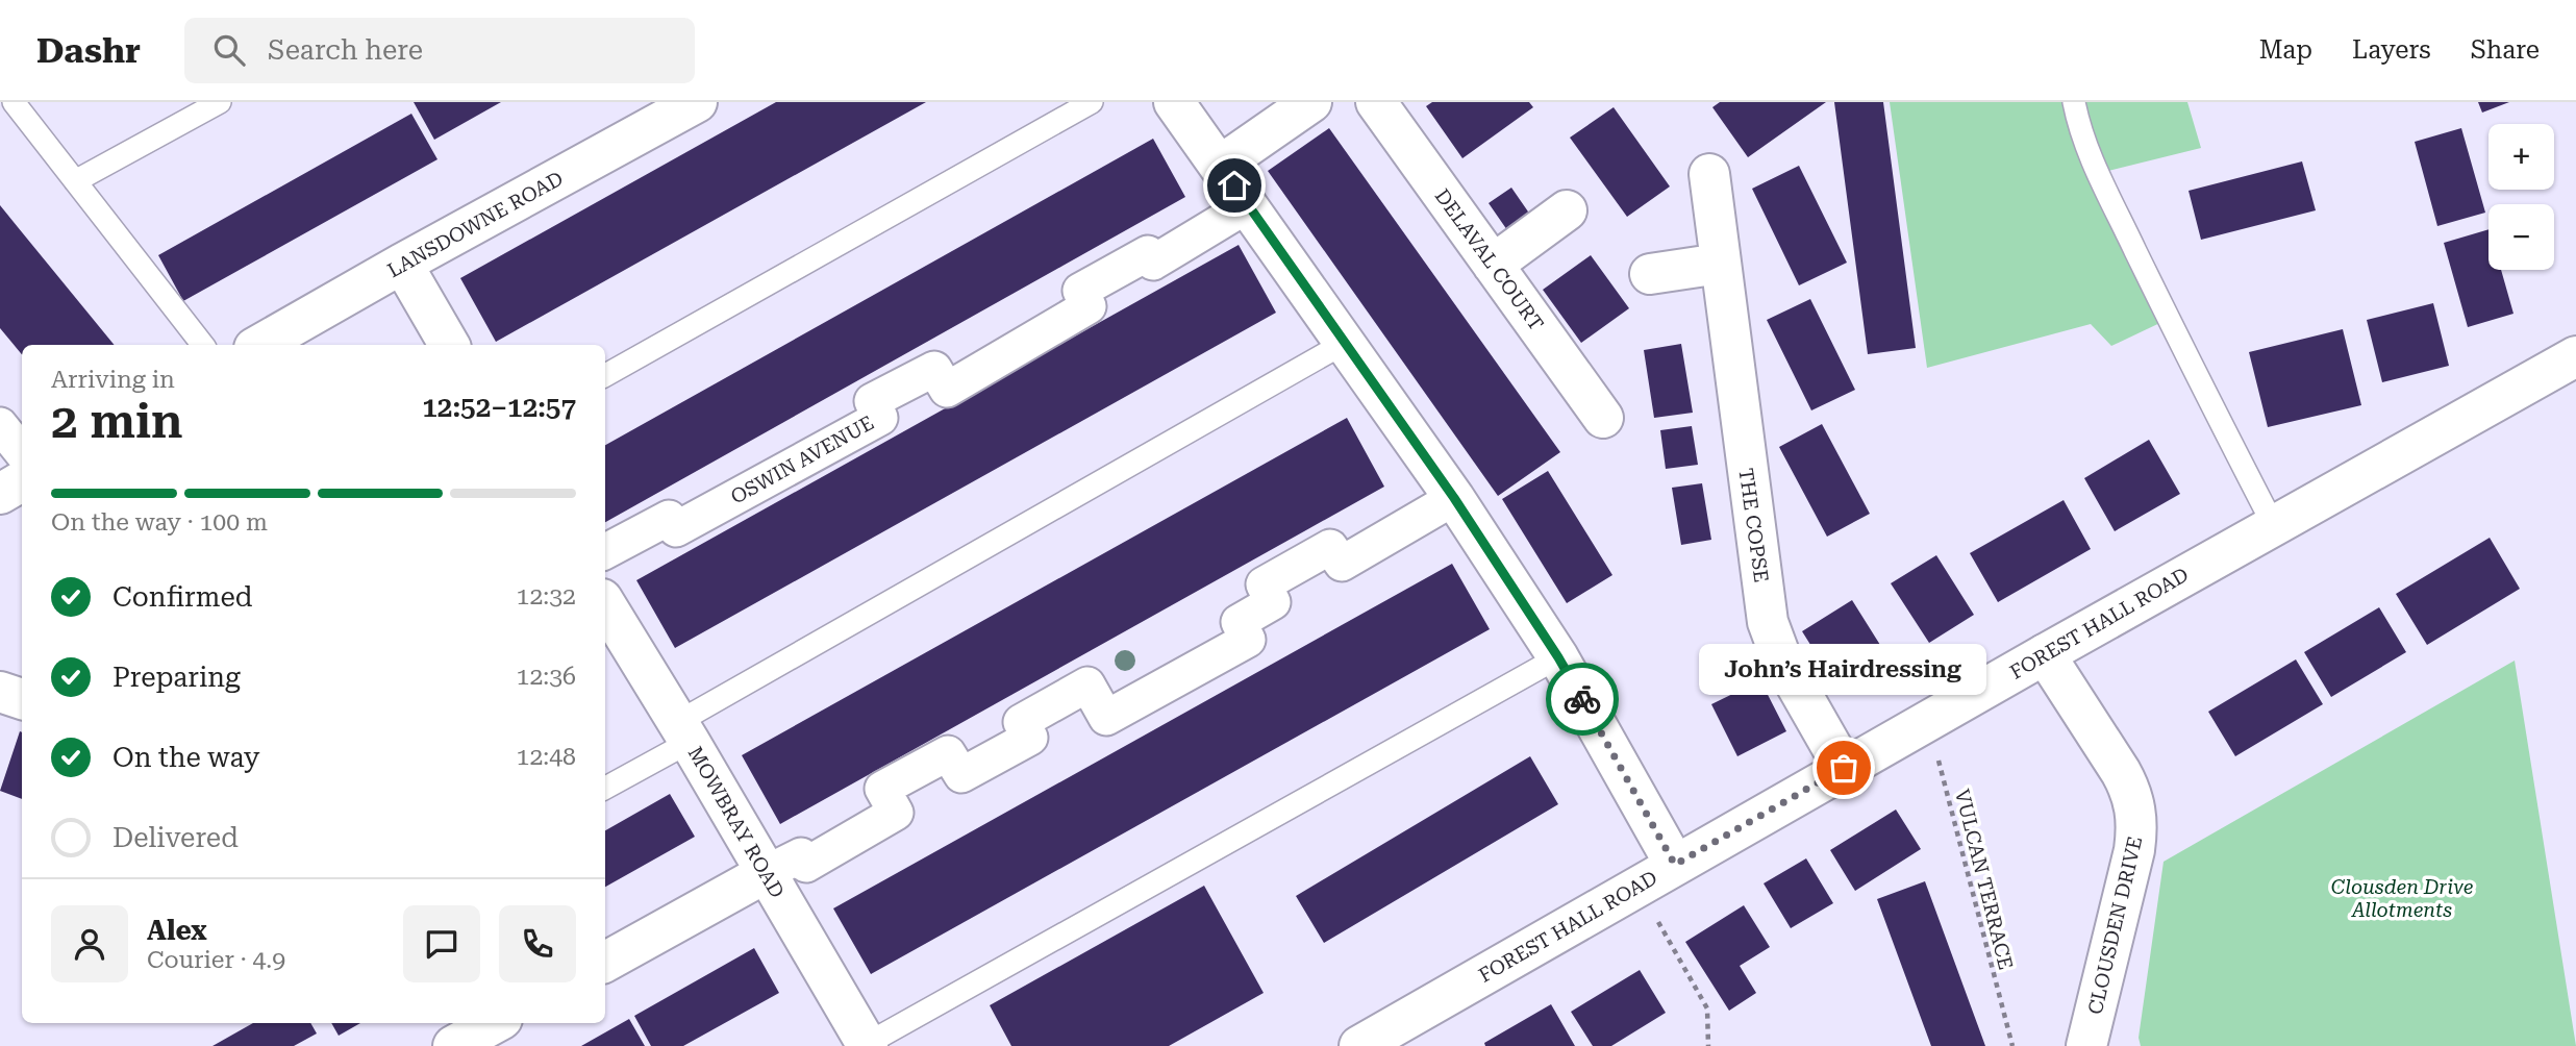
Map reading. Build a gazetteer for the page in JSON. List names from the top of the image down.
{
  "streets": {
    "street": [
      "LANSDOWNE ROAD",
      "DELAVAL COURT",
      "OSWIN AVENUE",
      "THE COPSE",
      "FOREST HALL ROAD",
      "MOWBRAY ROAD",
      "CLOUSDEN DRIVE"
    ],
    "path": ["VULCAN TERRACE"]
  },
  "crossings": [
    ["THE COPSE", "FOREST HALL ROAD"],
    ["FOREST HALL ROAD", "VULCAN TERRACE"],
    ["FOREST HALL ROAD", "CLOUSDEN DRIVE"]
  ],
  "parks": ["Clousden Drive Allotments"],
  "places": ["John’s Hairdressing"],
  "page": {
    "header": "Dashr",
    "search": "Search here",
    "nav": ["Map", "Layers", "Share"],
    "map_buttons": ["+", "−"],
    "heading": ["2 min", "Arriving in", "12:52–12:57"],
    "panel": ["Alex", "Courier · 4.9"],
    "bar": "On the way · 100 m",
    "list": [
      ["Confirmed", "12:32"],
      ["Preparing", "12:36"],
      ["On the way", "12:48"],
      "Delivered"
    ],
    "bubble": "John’s Hairdressing"
  }
}
